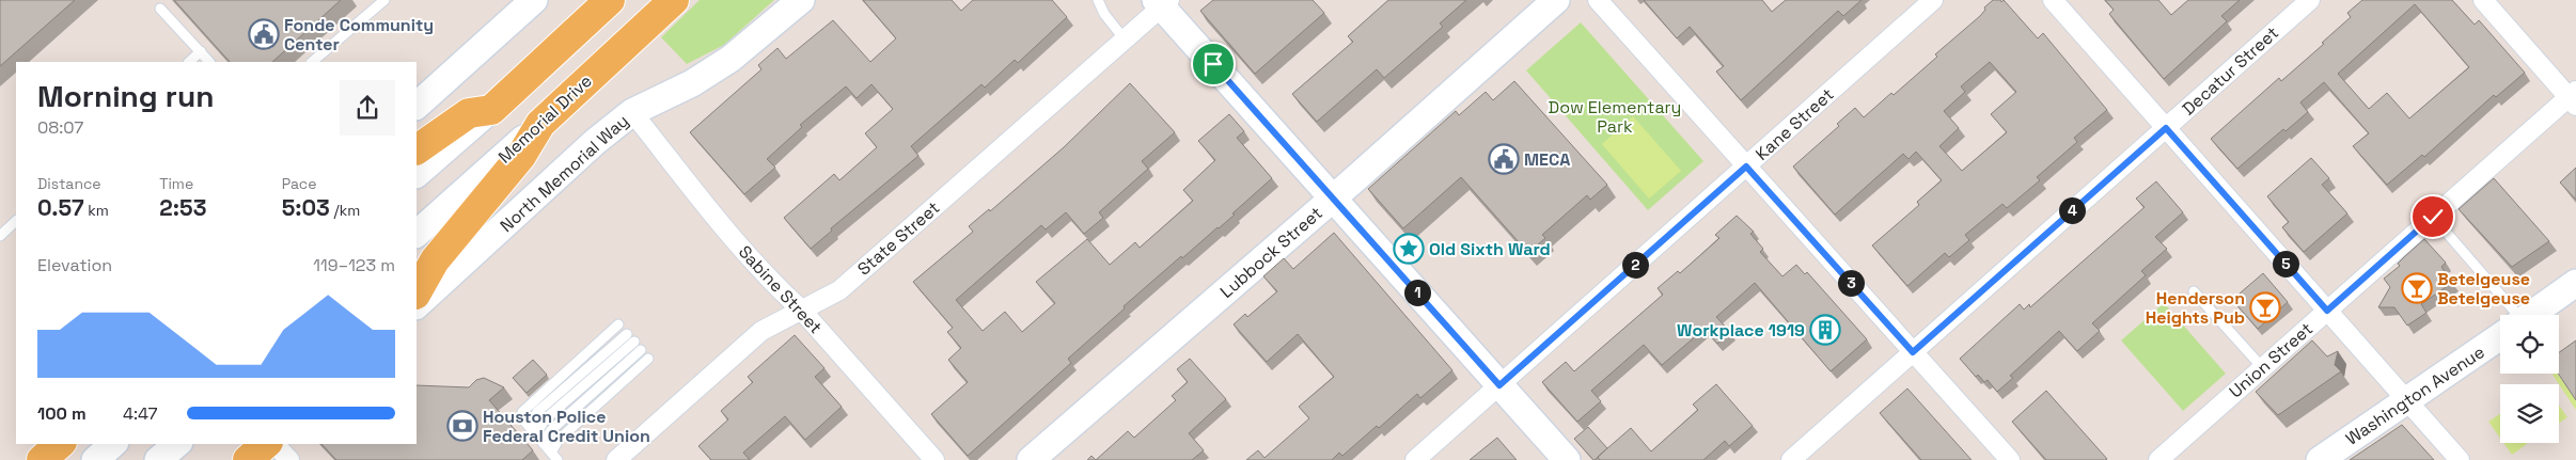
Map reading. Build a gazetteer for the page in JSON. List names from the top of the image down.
{
  "streets": {
    "main road": ["Memorial Drive"],
    "street": [
      "Decatur Street",
      "Kane Street",
      "North Memorial Way",
      "State Street",
      "Lubbock Street",
      "Sabine Street",
      "Union Street",
      "Washington Avenue"
    ]
  },
  "crossings": [
    ["North Memorial Way", "Sabine Street"],
    ["State Street", "Sabine Street"]
  ],
  "parks": ["Dow Elementary Park"],
  "places": {
    "public building": ["Fonde Community Center", "MECA"],
    "place": ["Old Sixth Ward"],
    "bar": ["Betelgeuse Betelgeuse", "Henderson Heights Pub"],
    "building": ["Workplace 1919"],
    "bank": ["Houston Police Federal Credit Union"]
  },
  "page": {
    "heading": ["Morning run", "08:07"],
    "stats": [
      ["Distance", "0.57 km"],
      ["Time", "2:53"],
      ["Pace", "5:03 /km"]
    ],
    "pins": [
      "4",
      "5",
      "2",
      "3",
      "1"
    ],
    "chart": ["Elevation", "119–123 m"],
    "list": [
      {
        "name": "100 m",
        "note": "4:47"
      }
    ]
  }
}
